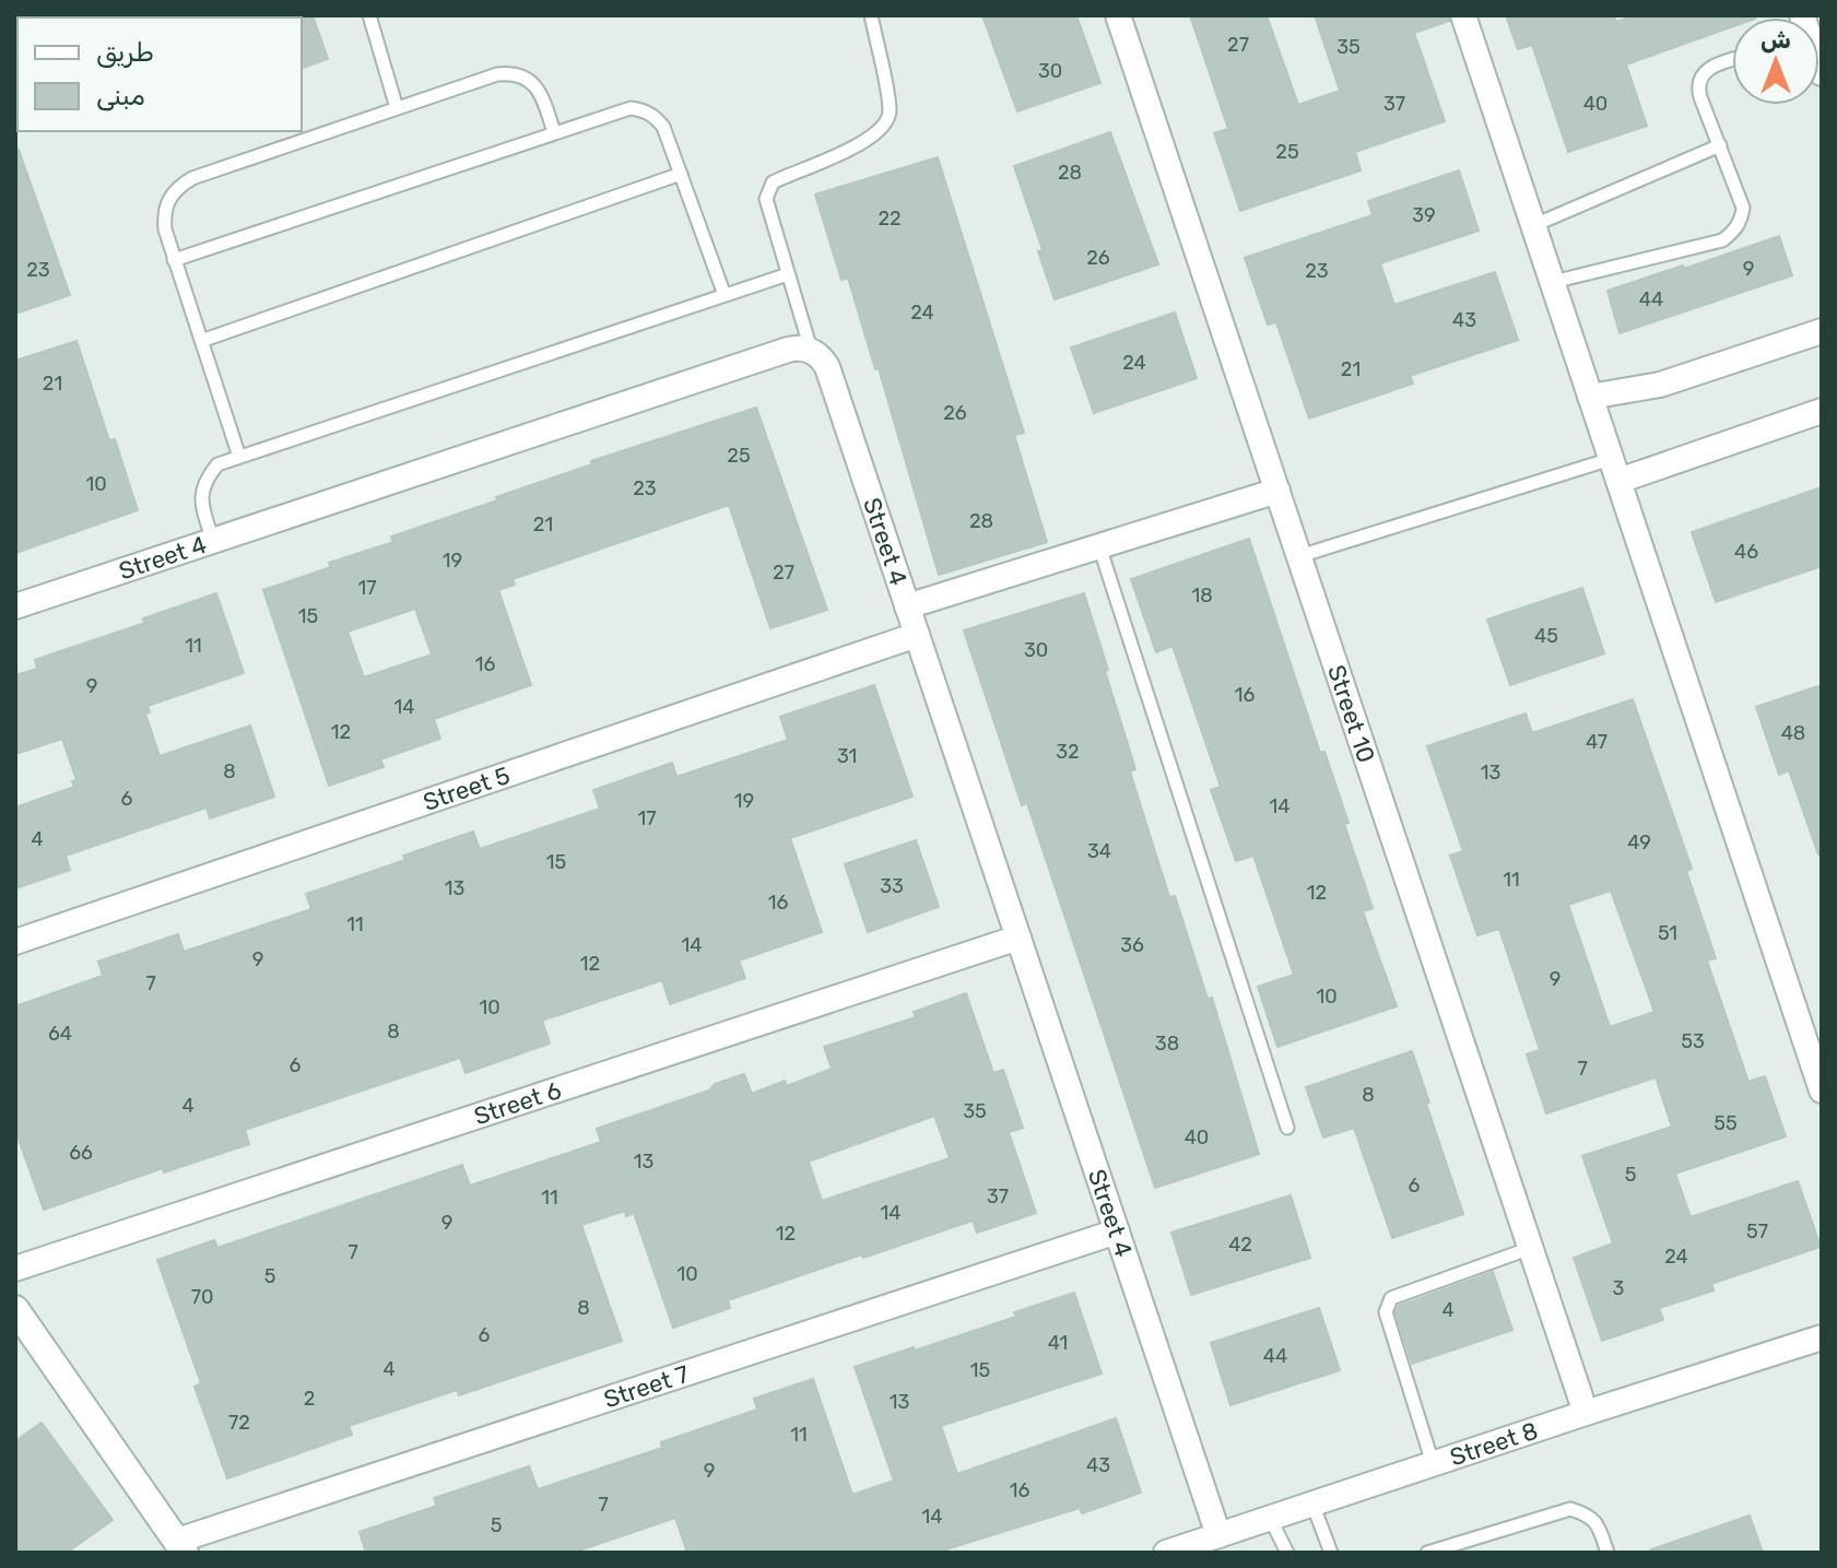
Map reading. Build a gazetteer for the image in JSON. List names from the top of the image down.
{
  "streets": {
    "street": [
      "Street 4",
      "Street 10",
      "Street 5",
      "Street 6",
      "Street 7",
      "Street 8"
    ]
  },
  "crossings": [
    ["Street 4", "Street 5"],
    ["Street 4", "Street 6"],
    ["Street 4", "Street 7"],
    ["Street 4", "Street 8"],
    ["Street 10", "Street 8"]
  ],
  "house_numbers": [
    "27",
    "35",
    "30",
    "37",
    "40",
    "25",
    "28",
    "39",
    "22",
    "26",
    "9",
    "23",
    "23",
    "44",
    "24",
    "43",
    "24",
    "21",
    "21",
    "26",
    "25",
    "10",
    "23",
    "28",
    "21",
    "46",
    "19",
    "27",
    "17",
    "18",
    "15",
    "45",
    "11",
    "30",
    "16",
    "9",
    "16",
    "14",
    "12",
    "48",
    "47",
    "32",
    "31",
    "8",
    "13",
    "6",
    "19",
    "14",
    "17",
    "4",
    "49",
    "34",
    "15",
    "11",
    "33",
    "13",
    "12",
    "16",
    "11",
    "51",
    "14",
    "36",
    "9",
    "12",
    "9",
    "7",
    "10",
    "10",
    "8",
    "64",
    "53",
    "38",
    "6",
    "7",
    "8",
    "4",
    "35",
    "55",
    "40",
    "66",
    "13",
    "5",
    "6",
    "37",
    "11",
    "14",
    "9",
    "57",
    "12",
    "42",
    "7",
    "24",
    "10",
    "5",
    "3",
    "70",
    "8",
    "4",
    "6",
    "41",
    "44",
    "4",
    "15",
    "2",
    "13",
    "72",
    "11",
    "43",
    "9",
    "16",
    "7",
    "14",
    "5"
  ],
  "legend": ["طريق", "مبنى"],
  "north": "top"
}
